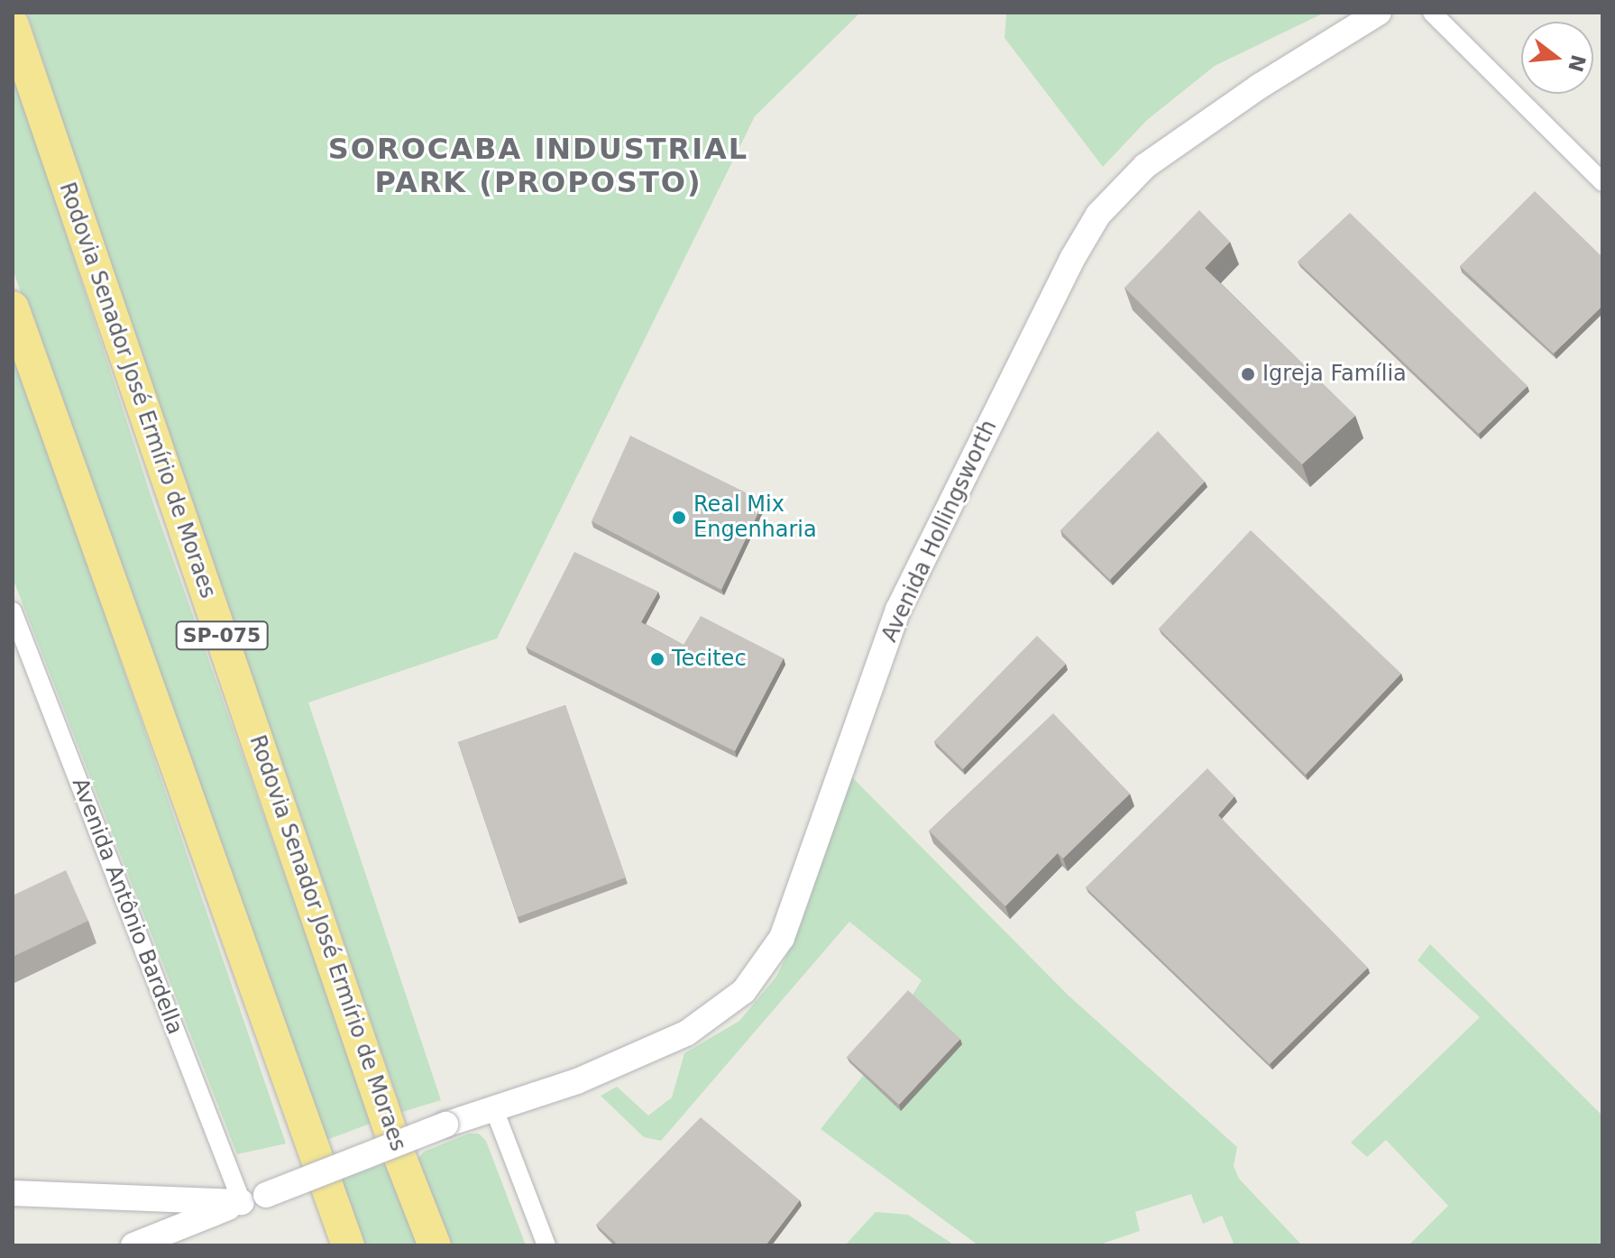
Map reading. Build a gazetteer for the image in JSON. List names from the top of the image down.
{
  "streets": {
    "highway": ["Rodovia Senador José Ermírio de Moraes", "SP-075"],
    "main road": ["Avenida Hollingsworth"],
    "street": ["Avenida Antônio Bardella"]
  },
  "crossings": [
    ["Avenida Hollingsworth", "Avenida Antônio Bardella"]
  ],
  "districts": ["SOROCABA INDUSTRIAL PARK (PROPOSTO)"],
  "places": ["Igreja Família", "Real Mix Engenharia", "Tecitec"],
  "north": "right"
}
